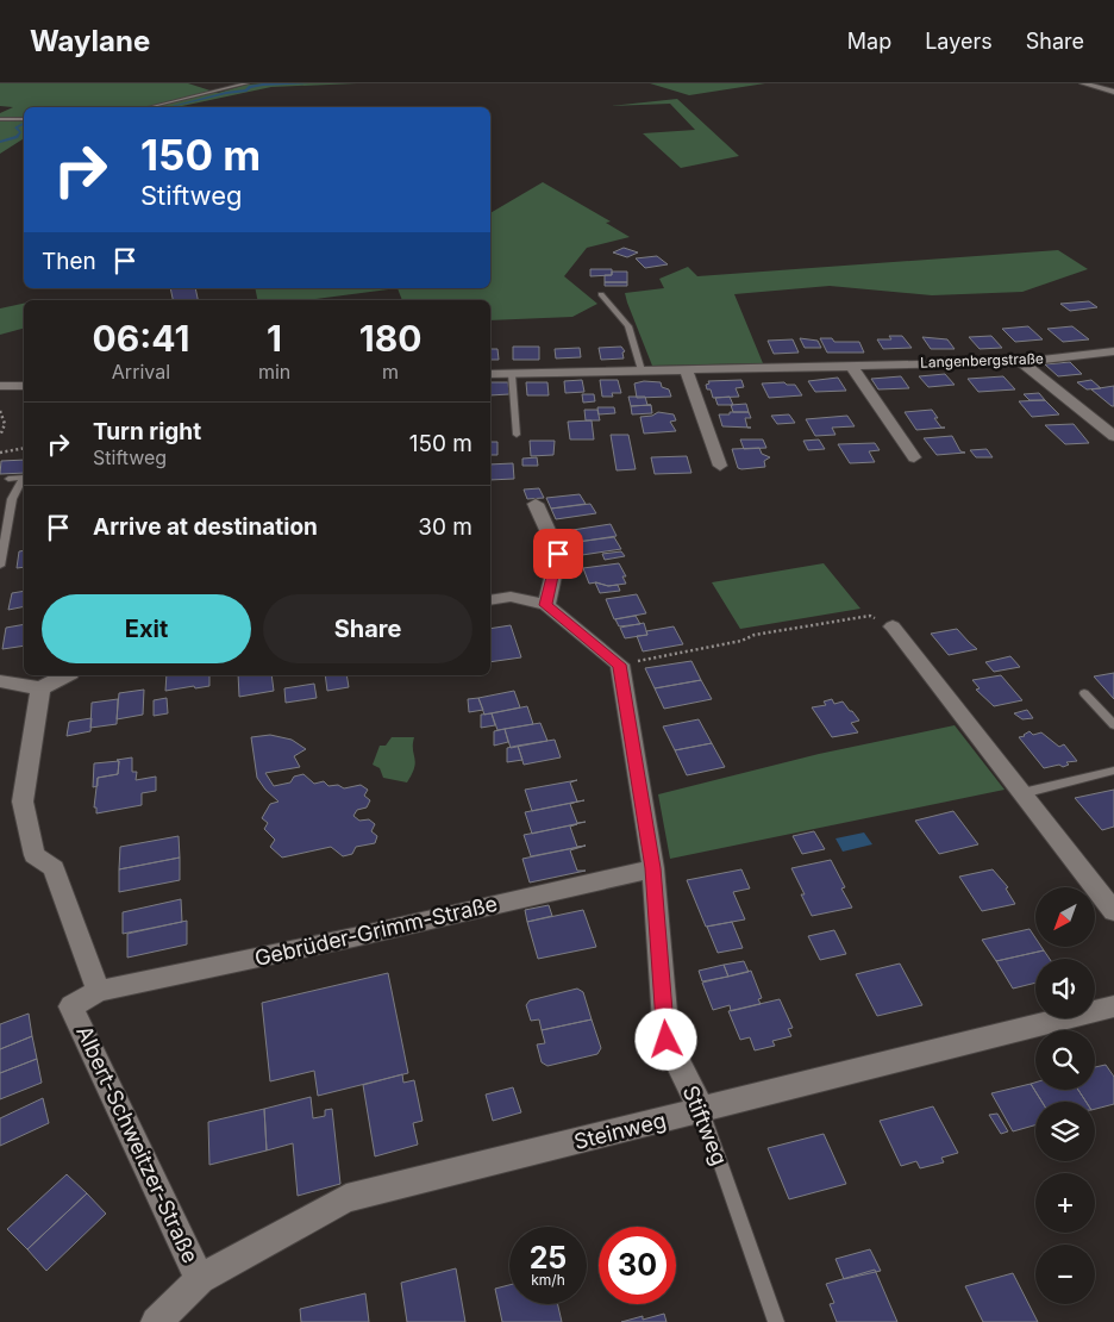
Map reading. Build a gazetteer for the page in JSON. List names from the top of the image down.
{
  "streets": {
    "street": [
      "Langenbergstraße",
      "Gebrüder-Grimm-Straße",
      "Stiftweg",
      "Steinweg",
      "Albert-Schweitzer-Straße"
    ]
  },
  "crossings": [
    ["Gebrüder-Grimm-Straße", "Stiftweg"],
    ["Gebrüder-Grimm-Straße", "Albert-Schweitzer-Straße"],
    ["Stiftweg", "Steinweg"],
    ["Steinweg", "Albert-Schweitzer-Straße"]
  ],
  "north": "bottom left",
  "page": {
    "header": "Waylane",
    "nav": ["Map", "Layers", "Share"],
    "turn": ["150 m", "Stiftweg"],
    "then": "Then",
    "eta": [
      "06:41",
      "Arrival",
      "1",
      "min",
      "180",
      "m"
    ],
    "list": [
      {
        "name": "Turn right",
        "note": "Stiftweg",
        "value": "150 m"
      },
      {
        "name": "Arrive at destination",
        "value": "30 m"
      }
    ],
    "buttons": ["Exit", "Share"],
    "map_buttons": ["+", "−"],
    "speed": "25 km/h",
    "limit": "30"
  }
}
